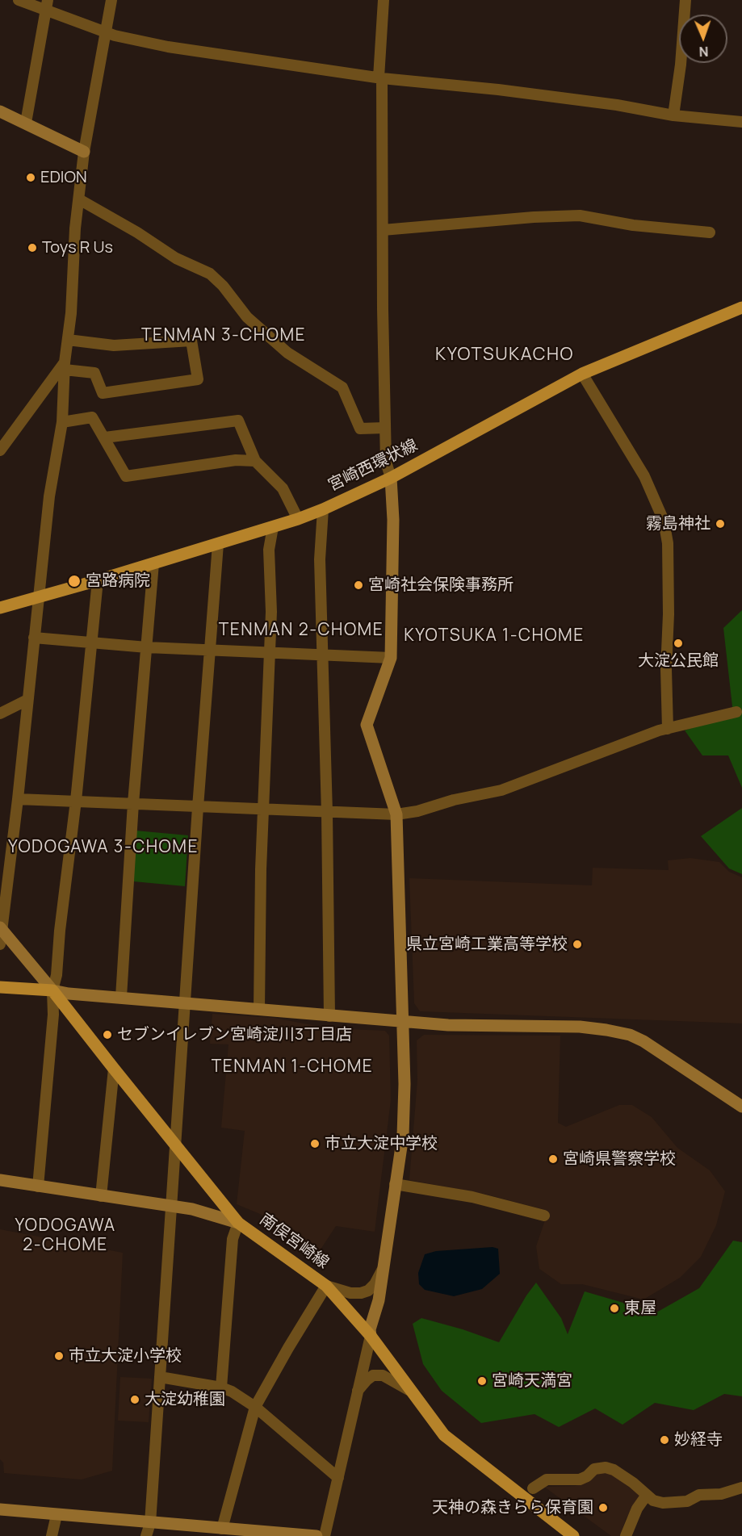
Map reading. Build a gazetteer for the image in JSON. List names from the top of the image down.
{
  "streets": {
    "main road": ["宮崎西環状線", "南俣宮崎線"]
  },
  "districts": [
    "TENMAN 3-CHOME",
    "KYOTSUKACHO",
    "TENMAN 2-CHOME",
    "KYOTSUKA 1-CHOME",
    "YODOGAWA 3-CHOME",
    "TENMAN 1-CHOME",
    "YODOGAWA 2-CHOME"
  ],
  "places": [
    "EDION",
    "Toys R Us",
    "霧島神社",
    "宮路病院",
    "宮崎社会保険事務所",
    "大淀公民館",
    "県立宮崎工業高等学校",
    "セブンイレブン宮崎淀川3丁目店",
    "市立大淀中学校",
    "宮崎県警察学校",
    "東屋",
    "市立大淀小学校",
    "宮崎天満宮",
    "大淀幼稚園",
    "妙経寺",
    "天神の森きらら保育園"
  ],
  "north": "bottom"
}
